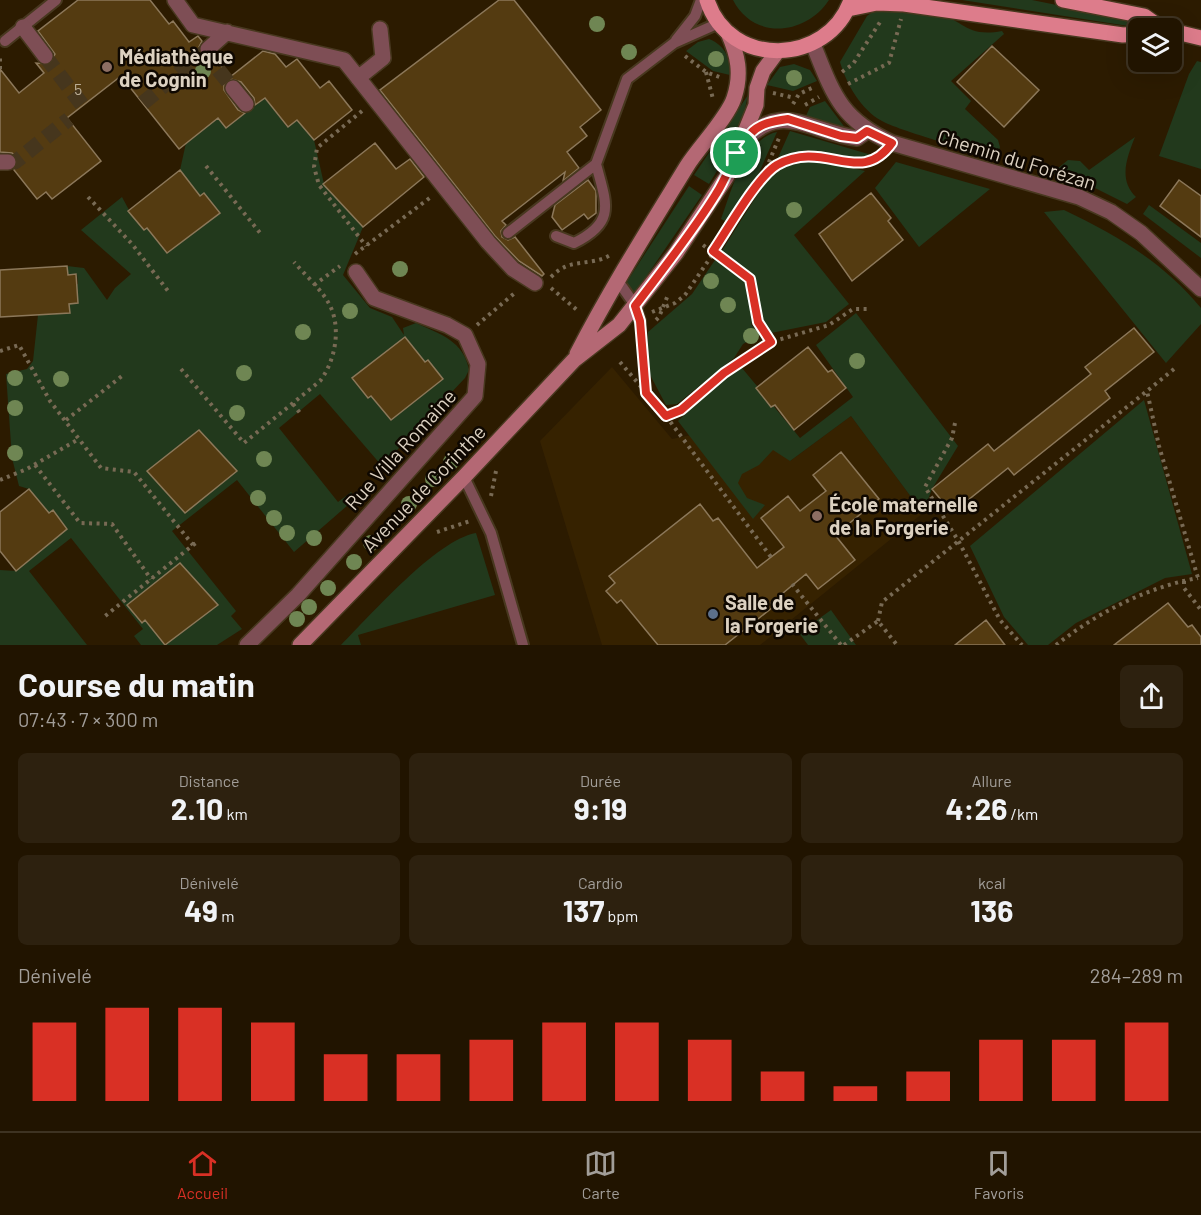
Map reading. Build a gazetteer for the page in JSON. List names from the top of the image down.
{
  "streets": {
    "main road": ["Avenue de Corinthe"],
    "street": ["Chemin du Forézan", "Rue Villa Romaine"]
  },
  "places": ["Médiathèque de Cognin", "École maternelle de la Forgerie", "Salle de la Forgerie"],
  "house_numbers": ["5"],
  "page": {
    "heading": ["Course du matin", "07:43 · 7 × 300 m"],
    "stats": [
      ["Distance", "2.10 km"],
      ["Durée", "9:19"],
      ["Allure", "4:26 /km"],
      ["Dénivelé", "49 m"],
      ["Cardio", "137 bpm"],
      ["kcal", "136"]
    ],
    "chart": ["Dénivelé", "284–289 m"],
    "tabs": ["Accueil", "Carte", "Favoris"]
  }
}
